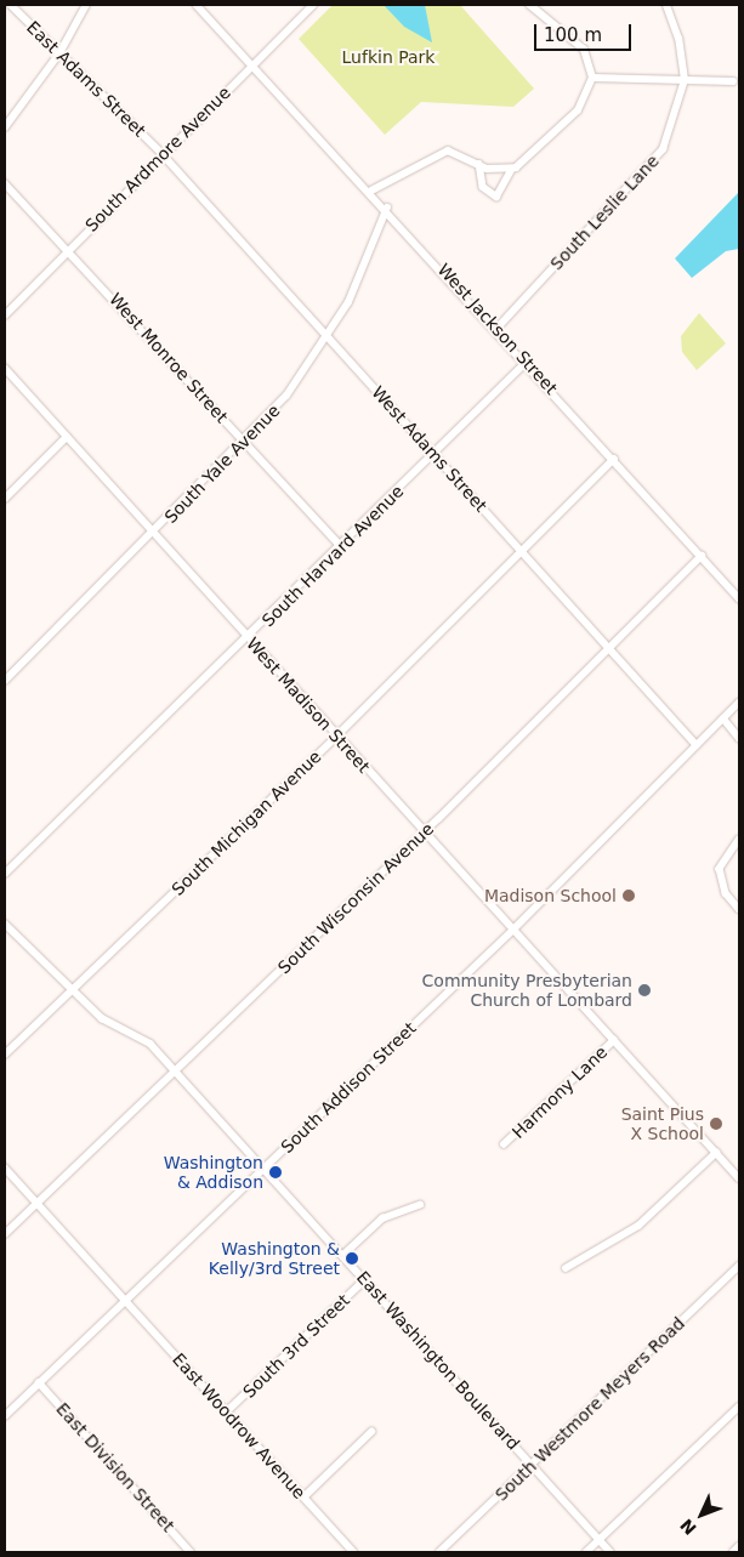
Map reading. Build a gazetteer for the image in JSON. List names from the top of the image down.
{
  "streets": {
    "street": [
      "East Adams Street",
      "South Ardmore Avenue",
      "South Leslie Lane",
      "West Jackson Street",
      "West Monroe Street",
      "West Adams Street",
      "South Yale Avenue",
      "South Harvard Avenue",
      "West Madison Street",
      "South Michigan Avenue",
      "South Wisconsin Avenue",
      "South Addison Street",
      "Harmony Lane",
      "South 3rd Street",
      "East Washington Boulevard",
      "South Westmore Meyers Road",
      "East Woodrow Avenue",
      "East Division Street"
    ]
  },
  "crossings": [
    ["East Adams Street", "South Ardmore Avenue"],
    ["East Adams Street", "West Adams Street"],
    ["South Ardmore Avenue", "West Jackson Street"],
    ["South Ardmore Avenue", "West Monroe Street"],
    ["South Ardmore Avenue", "West Adams Street"],
    ["South Leslie Lane", "West Jackson Street"],
    ["West Jackson Street", "South Yale Avenue"],
    ["West Jackson Street", "South Harvard Avenue"],
    ["West Jackson Street", "South Michigan Avenue"],
    ["West Jackson Street", "South Wisconsin Avenue"],
    ["West Monroe Street", "South Yale Avenue"],
    ["West Monroe Street", "South Harvard Avenue"],
    ["West Adams Street", "South Yale Avenue"],
    ["West Adams Street", "South Harvard Avenue"],
    ["West Adams Street", "South Michigan Avenue"],
    ["West Adams Street", "South Wisconsin Avenue"],
    ["West Adams Street", "South Addison Street"],
    ["South Yale Avenue", "West Madison Street"],
    ["South Harvard Avenue", "West Madison Street"],
    ["West Madison Street", "South Michigan Avenue"],
    ["West Madison Street", "South Wisconsin Avenue"],
    ["West Madison Street", "South Addison Street"],
    ["West Madison Street", "Harmony Lane"],
    ["South Michigan Avenue", "East Washington Boulevard"],
    ["South Wisconsin Avenue", "East Washington Boulevard"],
    ["South Wisconsin Avenue", "East Woodrow Avenue"],
    ["South Addison Street", "East Washington Boulevard"],
    ["South Addison Street", "East Woodrow Avenue"],
    ["South Addison Street", "East Division Street"],
    ["South 3rd Street", "East Washington Boulevard"],
    ["South 3rd Street", "East Woodrow Avenue"],
    ["East Washington Boulevard", "South Westmore Meyers Road"]
  ],
  "parks": ["Lufkin Park"],
  "places": [
    "Madison School",
    "Community Presbyterian Church of Lombard",
    "Saint Pius X School",
    "Washington & Addison",
    "Washington & Kelly/3rd Street"
  ],
  "scale_bar": "100 m",
  "north": "bottom left"
}
